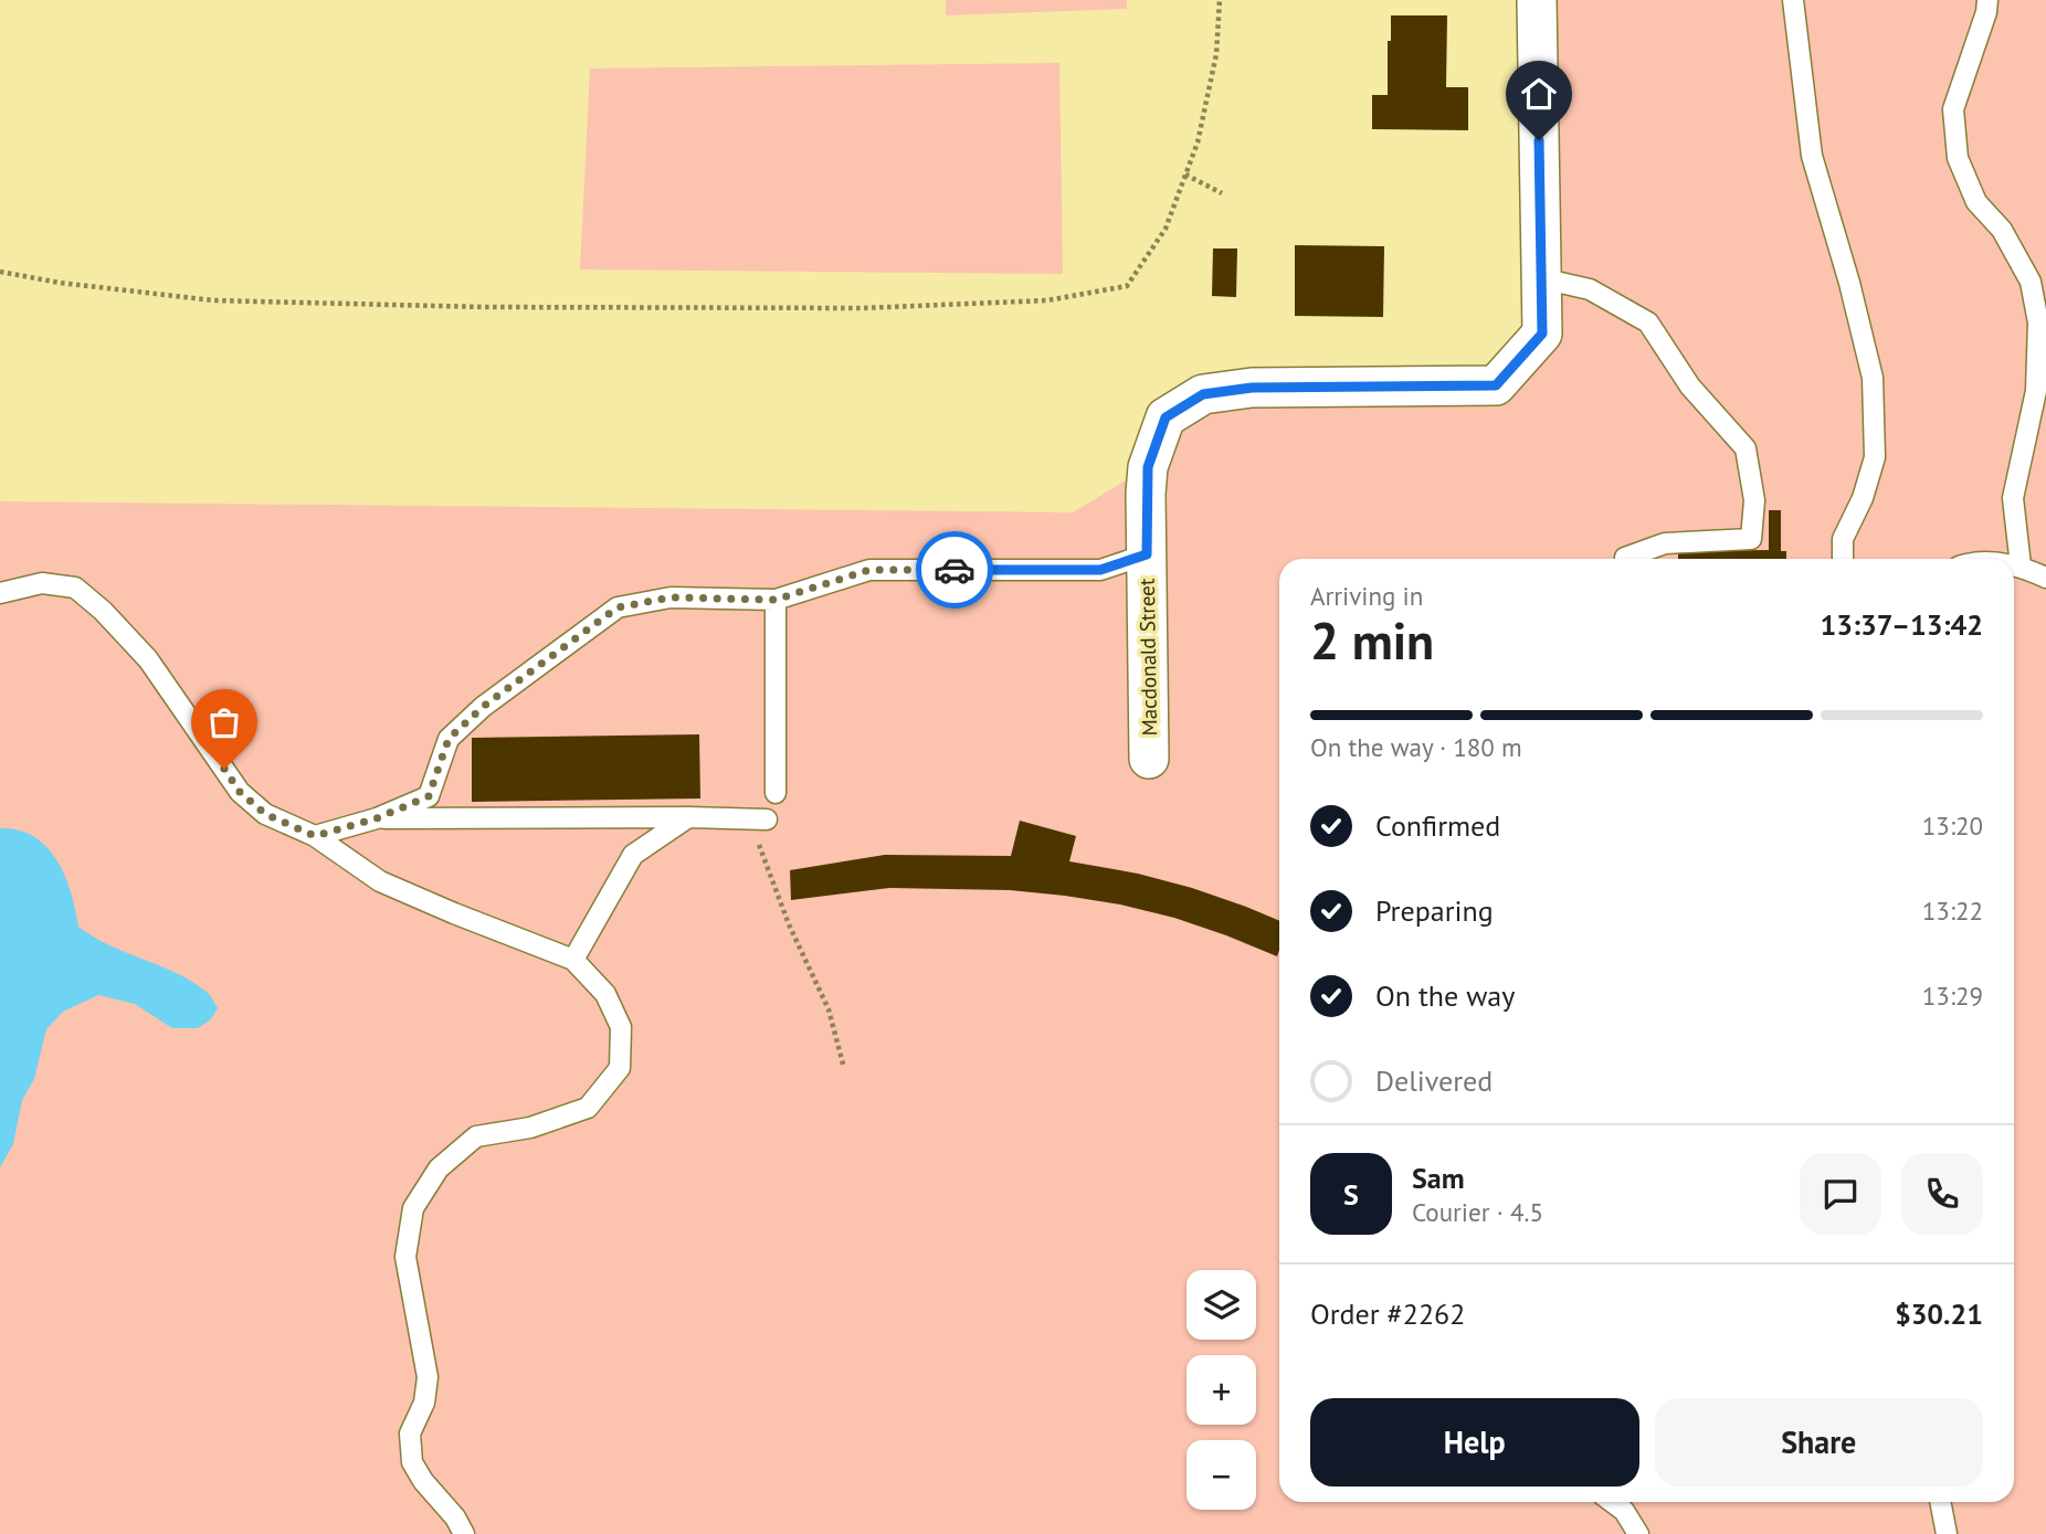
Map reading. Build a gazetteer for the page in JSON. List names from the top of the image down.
{
  "streets": {
    "street": ["Macdonald Street"]
  },
  "page": {
    "heading": ["2 min", "Arriving in", "13:37–13:42"],
    "panel": [
      "Sam",
      "Courier · 4.5",
      "Order #2262",
      "$30.21"
    ],
    "bar": "On the way · 180 m",
    "list": [
      ["Confirmed", "13:20"],
      ["Preparing", "13:22"],
      ["On the way", "13:29"],
      "Delivered"
    ],
    "round": "S",
    "map_buttons": ["+", "−"],
    "buttons": ["Help", "Share"]
  }
}
